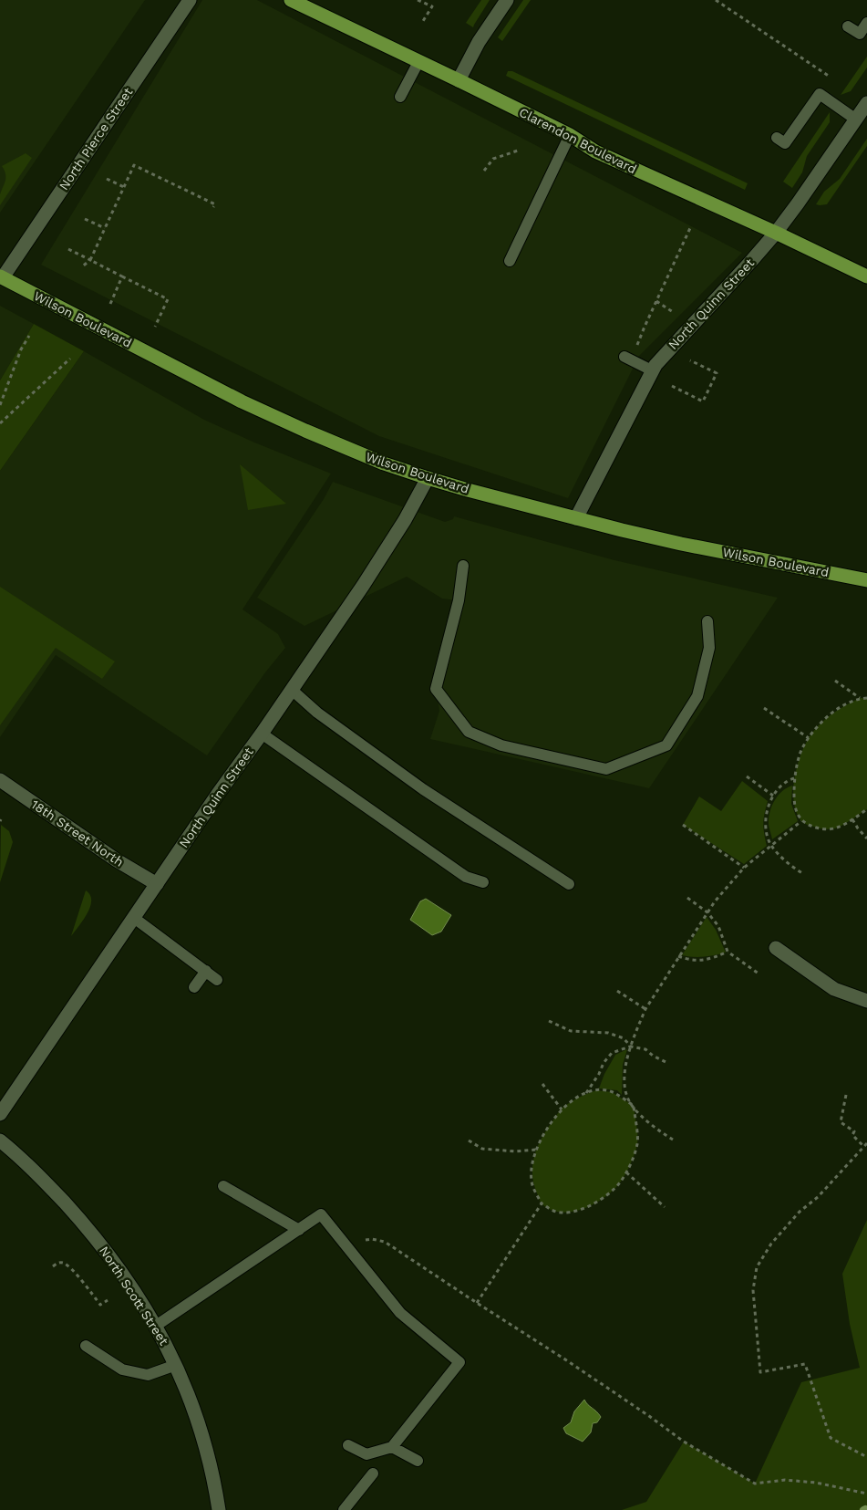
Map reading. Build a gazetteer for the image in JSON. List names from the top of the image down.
{
  "streets": {
    "main road": ["Clarendon Boulevard", "Wilson Boulevard"],
    "street": [
      "North Pierce Street",
      "North Quinn Street",
      "18th Street North",
      "North Scott Street"
    ]
  },
  "crossings": [
    ["North Pierce Street", "Wilson Boulevard"],
    ["Clarendon Boulevard", "North Quinn Street"],
    ["North Quinn Street", "Wilson Boulevard"],
    ["North Quinn Street", "18th Street North"]
  ]
}
